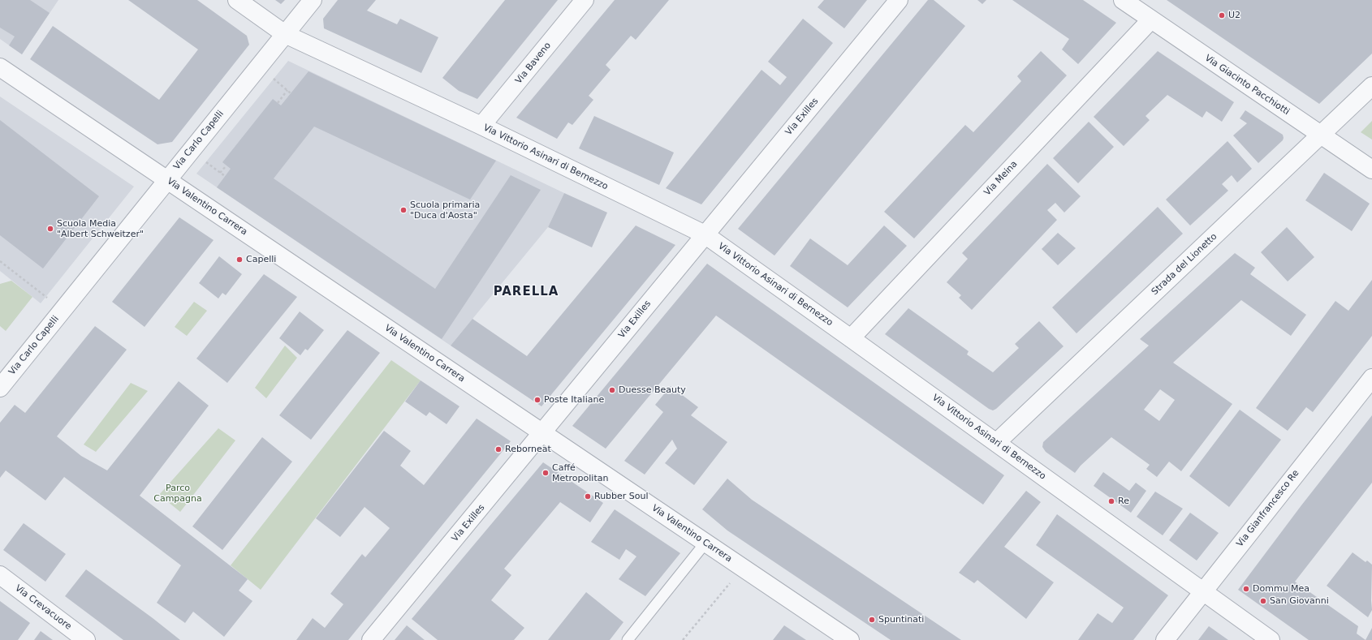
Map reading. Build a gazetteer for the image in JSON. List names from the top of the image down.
{
  "streets": {
    "street": [
      "Via Baveno",
      "Via Giacinto Pacchiotti",
      "Via Exilles",
      "Via Carlo Capelli",
      "Via Vittorio Asinari di Bernezzo",
      "Via Meina",
      "Via Valentino Carrera",
      "Strada del Lionetto",
      "Via Gianfrancesco Re",
      "Via Crevacuore"
    ]
  },
  "crossings": [
    ["Via Baveno", "Via Vittorio Asinari di Bernezzo"],
    ["Via Giacinto Pacchiotti", "Via Meina"],
    ["Via Giacinto Pacchiotti", "Strada del Lionetto"],
    ["Via Exilles", "Via Vittorio Asinari di Bernezzo"],
    ["Via Exilles", "Via Valentino Carrera"],
    ["Via Carlo Capelli", "Via Vittorio Asinari di Bernezzo"],
    ["Via Carlo Capelli", "Via Valentino Carrera"],
    ["Via Vittorio Asinari di Bernezzo", "Via Meina"],
    ["Via Vittorio Asinari di Bernezzo", "Strada del Lionetto"],
    ["Via Vittorio Asinari di Bernezzo", "Via Gianfrancesco Re"]
  ],
  "districts": ["PARELLA"],
  "parks": ["Parco Campagna"],
  "places": [
    "U2",
    "Scuola primaria \"Duca d'Aosta\"",
    "Scuola Media \"Albert Schweitzer\"",
    "Capelli",
    "Duesse Beauty",
    "Poste Italiane",
    "Reborneat",
    "Caffé Metropolitan",
    "Rubber Soul",
    "Re",
    "Dommu Mea",
    "San Giovanni",
    "Spuntinati"
  ]
}
